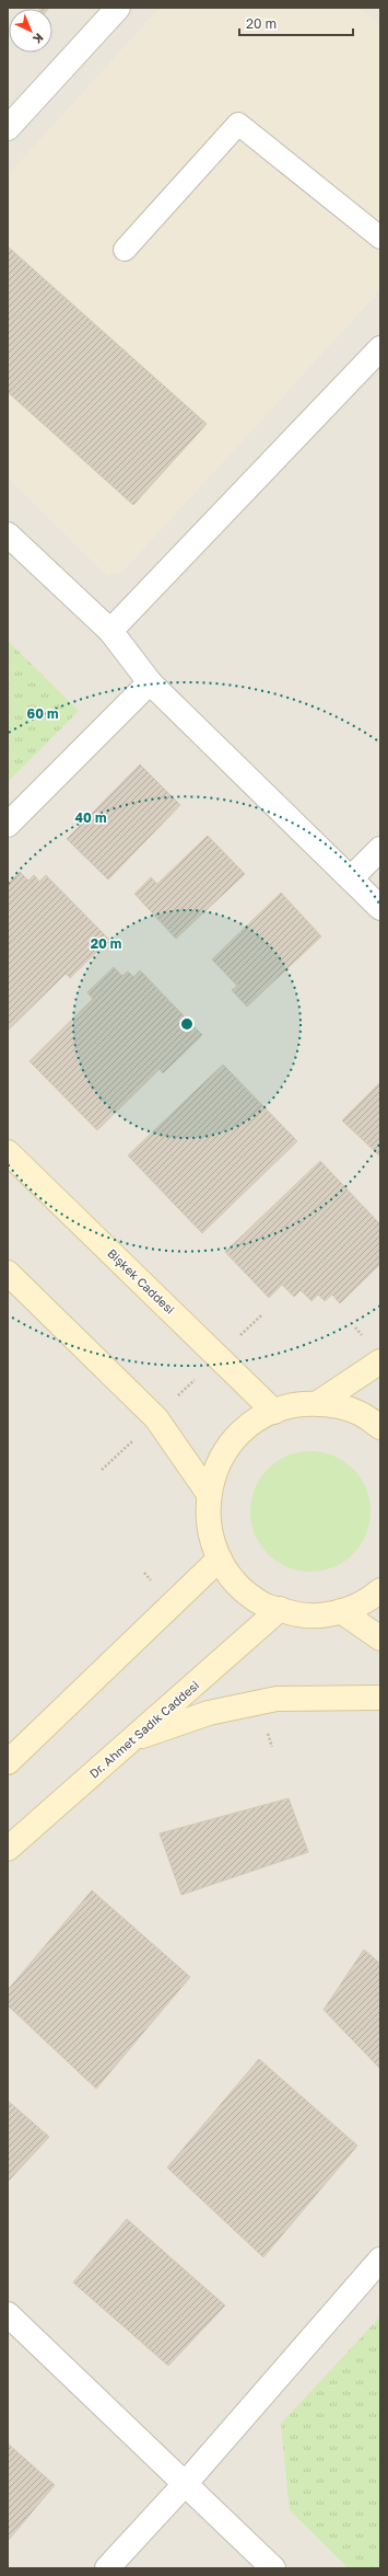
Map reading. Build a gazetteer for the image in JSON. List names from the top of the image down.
{
  "streets": {
    "street": ["Bişkek Caddesi", "Dr. Ahmet Sadık Caddesi"]
  },
  "scale_bar": "20 m",
  "north": "bottom right",
  "rings": ["60 m", "40 m", "20 m"]
}
